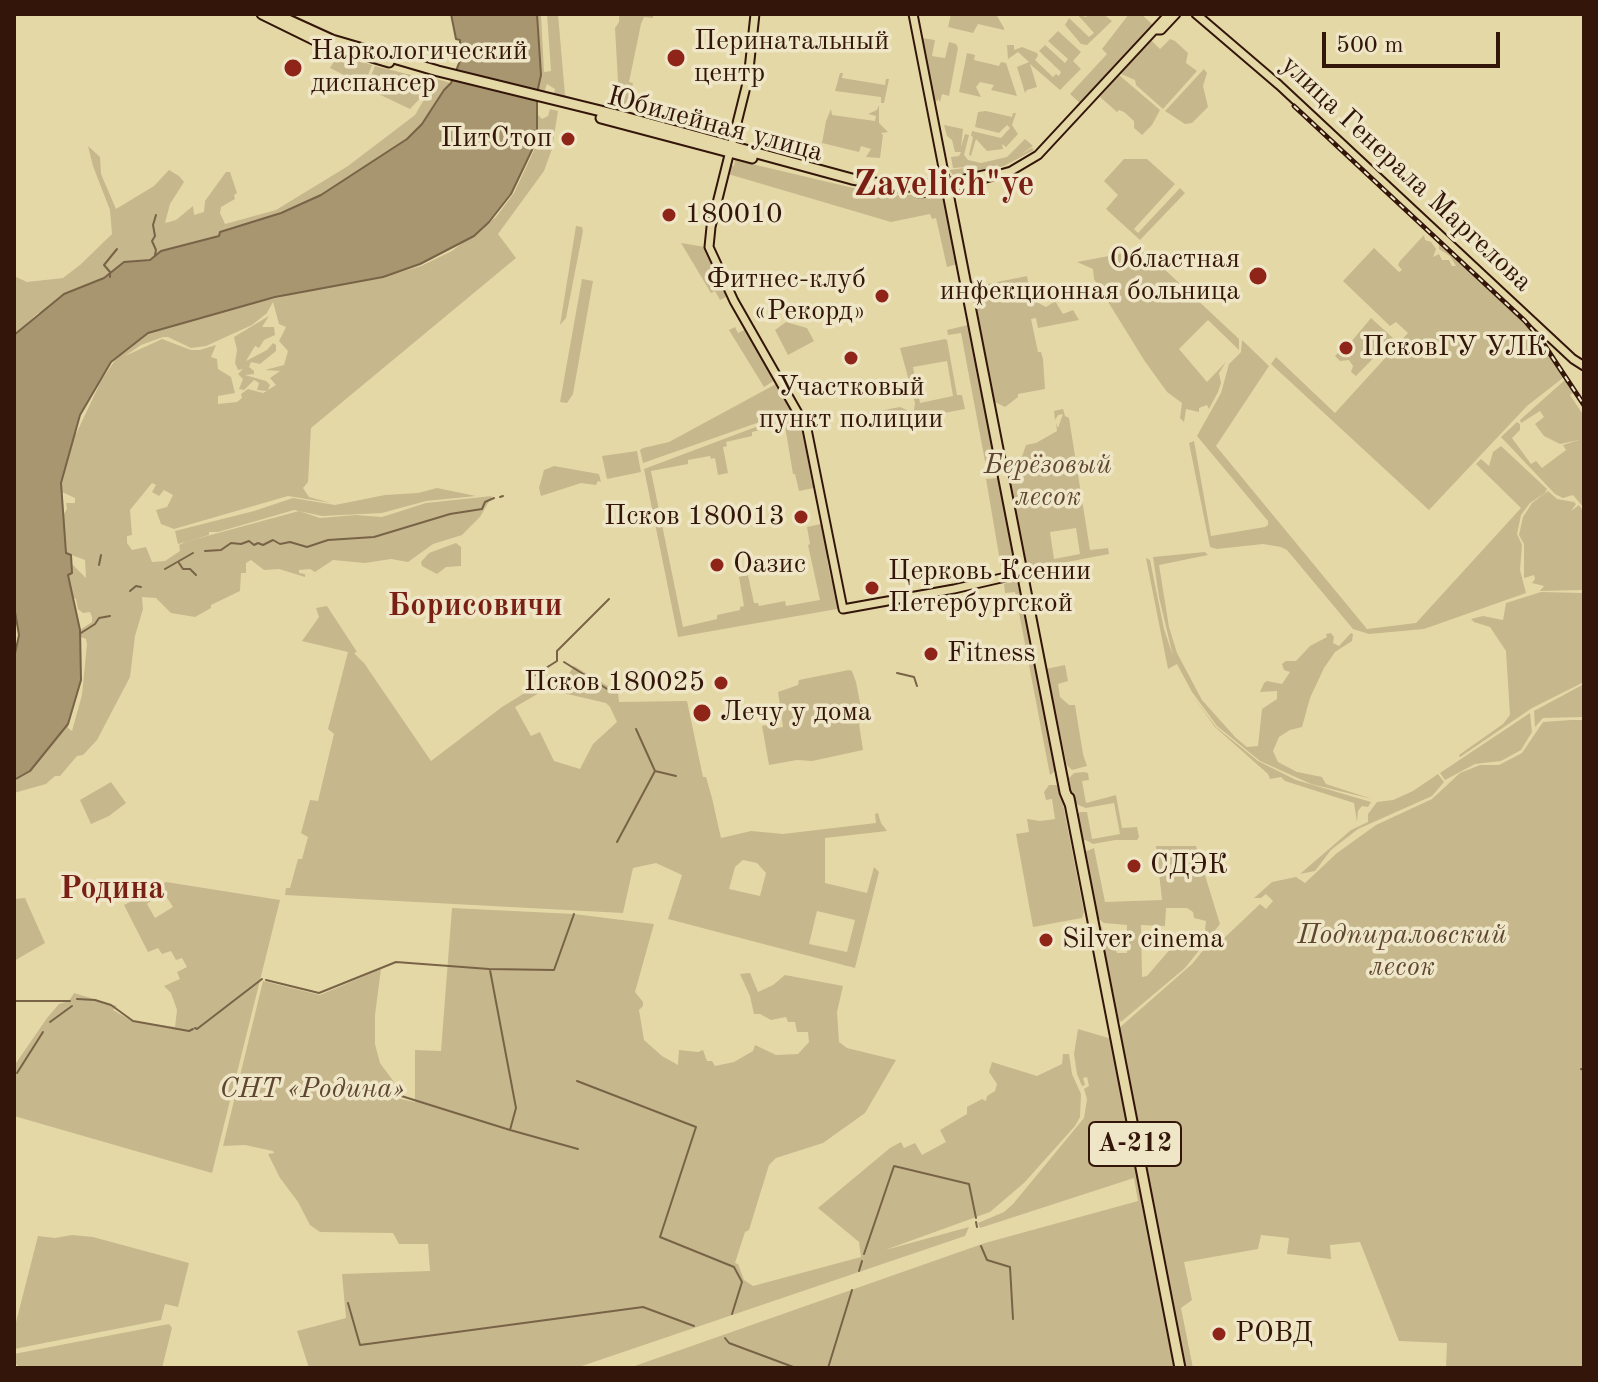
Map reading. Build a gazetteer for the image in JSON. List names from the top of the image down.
{
  "streets": {
    "highway": ["Юбилейная улица", "А-212"],
    "main road": ["улица Генерала Маргелова"]
  },
  "crossings": [
    ["Юбилейная улица", "А-212"]
  ],
  "districts": ["Zavelich\"ye", "Борисовичи", "Родина"],
  "parks": ["Берёзовый лесок", "Подпираловский лесок", "СНТ «Родина»"],
  "places": [
    "Перинатальный центр",
    "Наркологический диспансер",
    "ПитСтоп",
    "180010",
    "Областная инфекционная больница",
    "Фитнес-клуб «Рекорд»",
    "ПсковГУ УЛК",
    "Участковый пункт полиции",
    "Псков 180013",
    "Оазис",
    "Церковь Ксении Петербургской",
    "Fitness",
    "Псков 180025",
    "Лечу у дома",
    "СДЭК",
    "Silver cinema",
    "РОВД"
  ],
  "scale_bar": "500 m"
}
